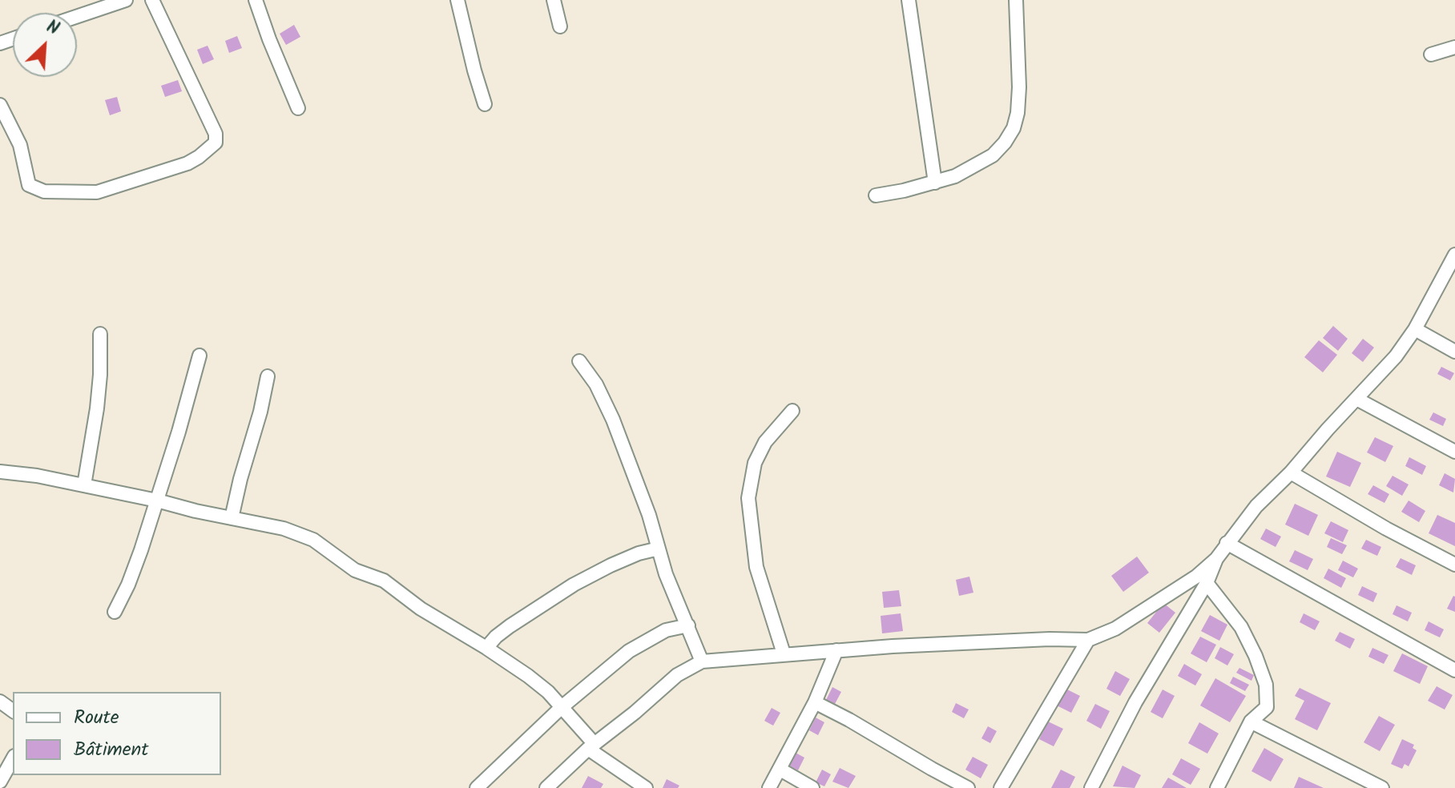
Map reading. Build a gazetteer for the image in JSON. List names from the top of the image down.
{
  "legend": ["Route", "Bâtiment"],
  "north": "top right"
}
